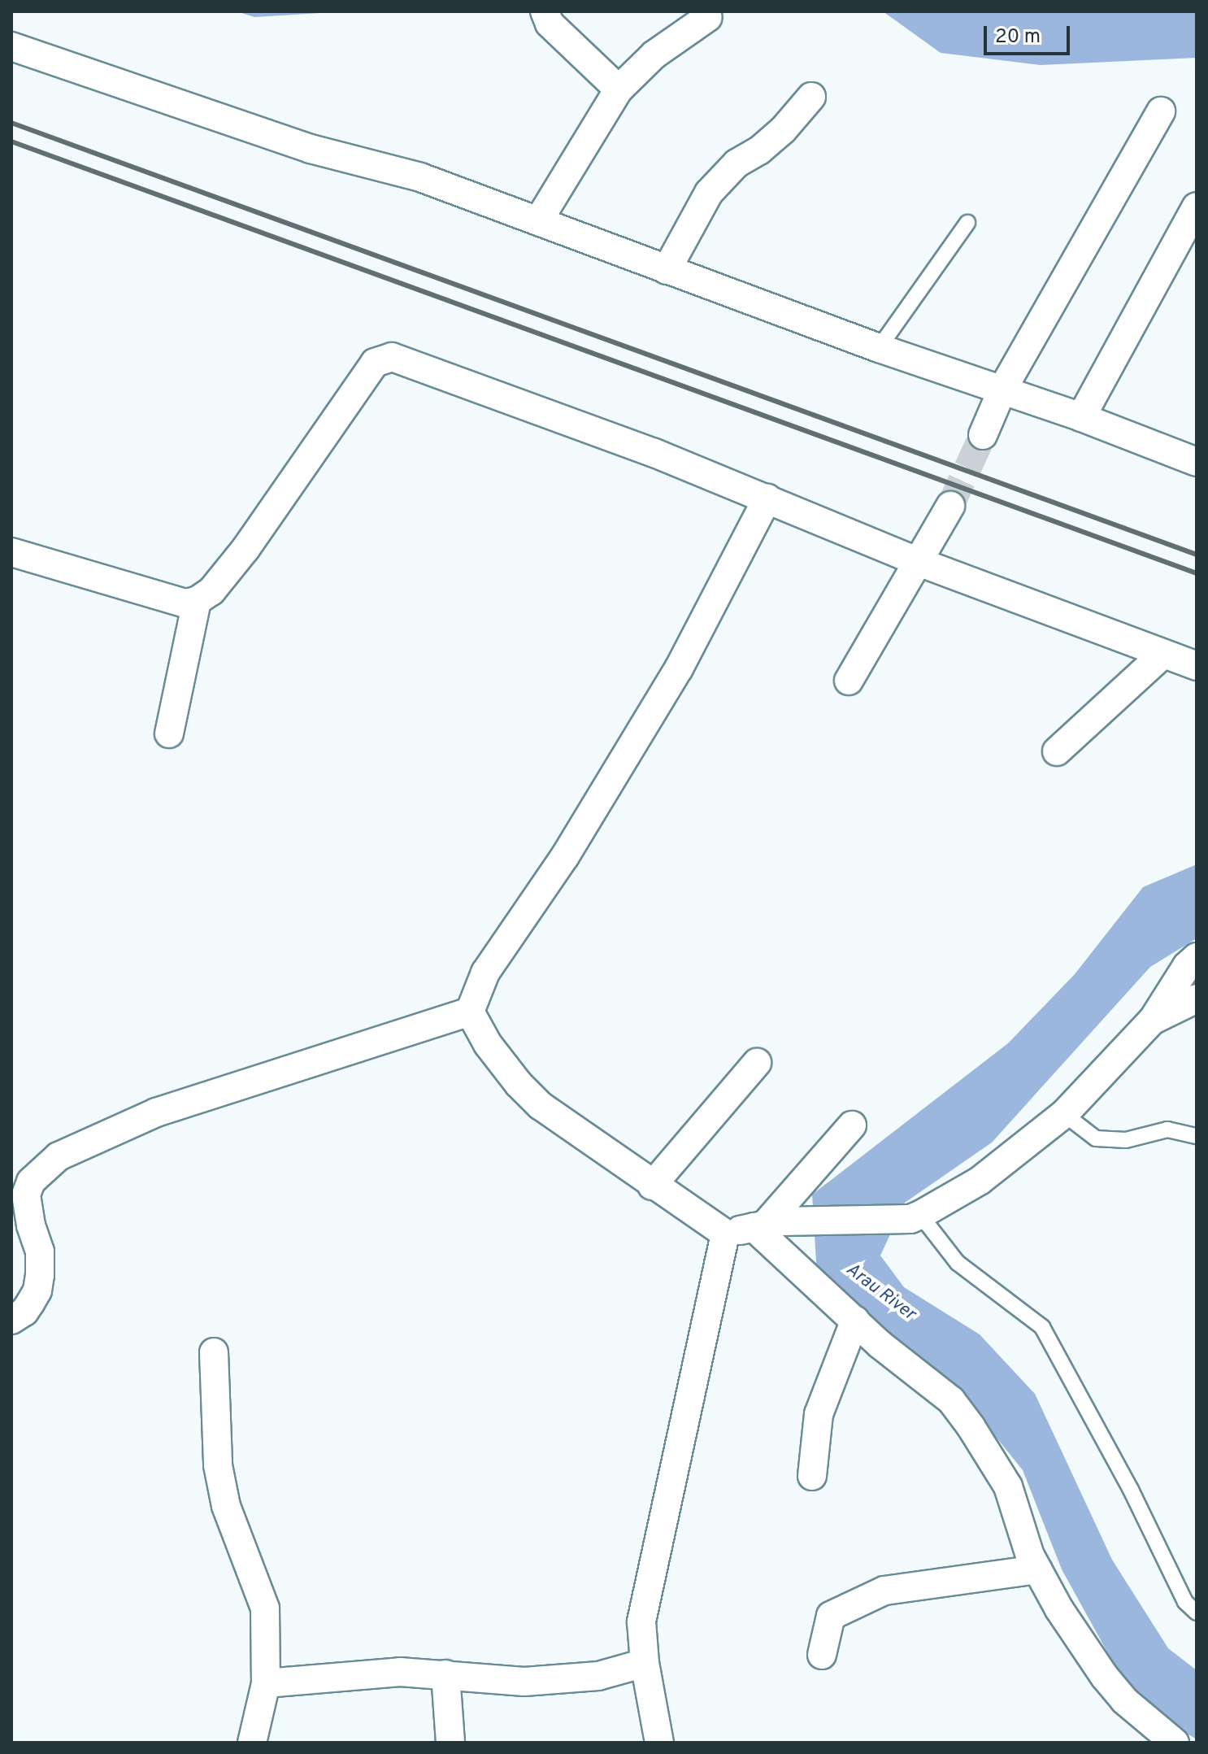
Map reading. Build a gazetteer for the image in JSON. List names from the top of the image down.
{
  "water": ["Arau River"],
  "scale_bar": "20 m"
}
